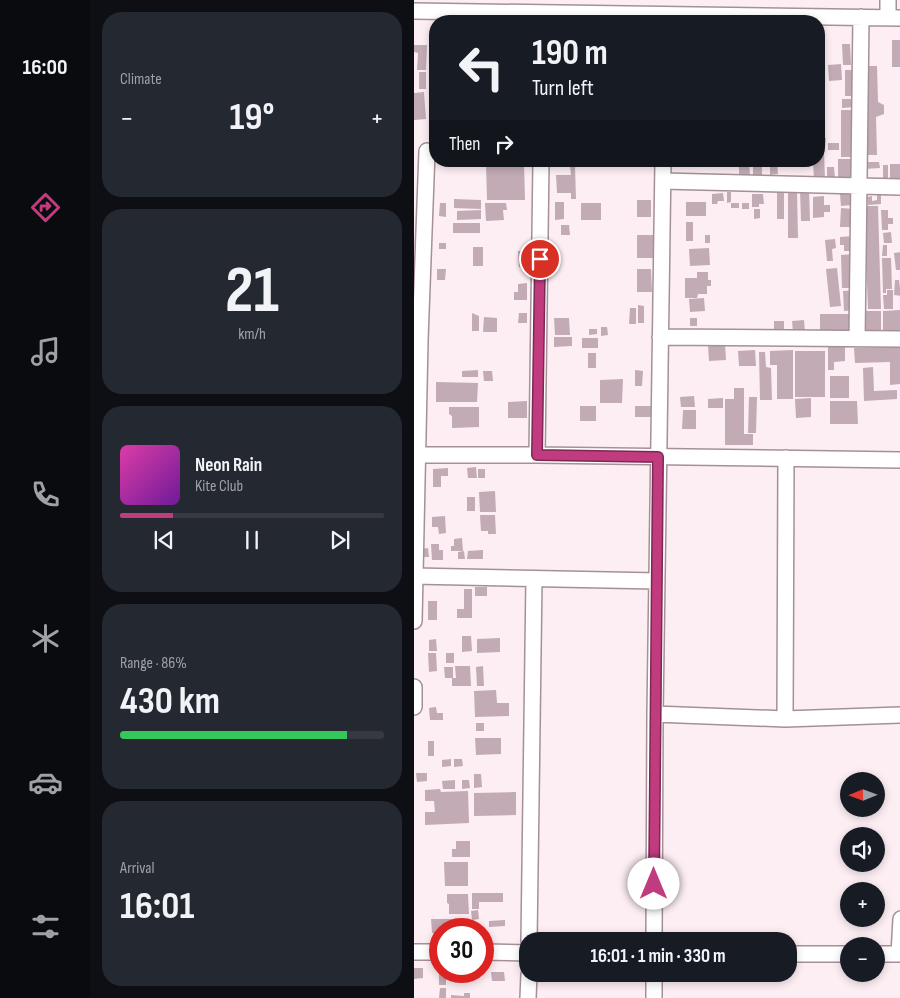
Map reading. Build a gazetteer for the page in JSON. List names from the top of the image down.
{
  "north": "left",
  "page": {
    "tabs": "16:00",
    "tile": [
      "Climate",
      ["21", "km/h"],
      ["Range · 86%", "430 km"],
      ["Arrival", "16:01"]
    ],
    "turn": ["190 m", "Turn left"],
    "heat": ["−", "19°", "+"],
    "then": "Then",
    "song": ["Neon Rain", "Kite Club"],
    "map_buttons": ["+", "−"],
    "limit": "30",
    "trip": "16:01 · 1 min · 330 m"
  }
}
